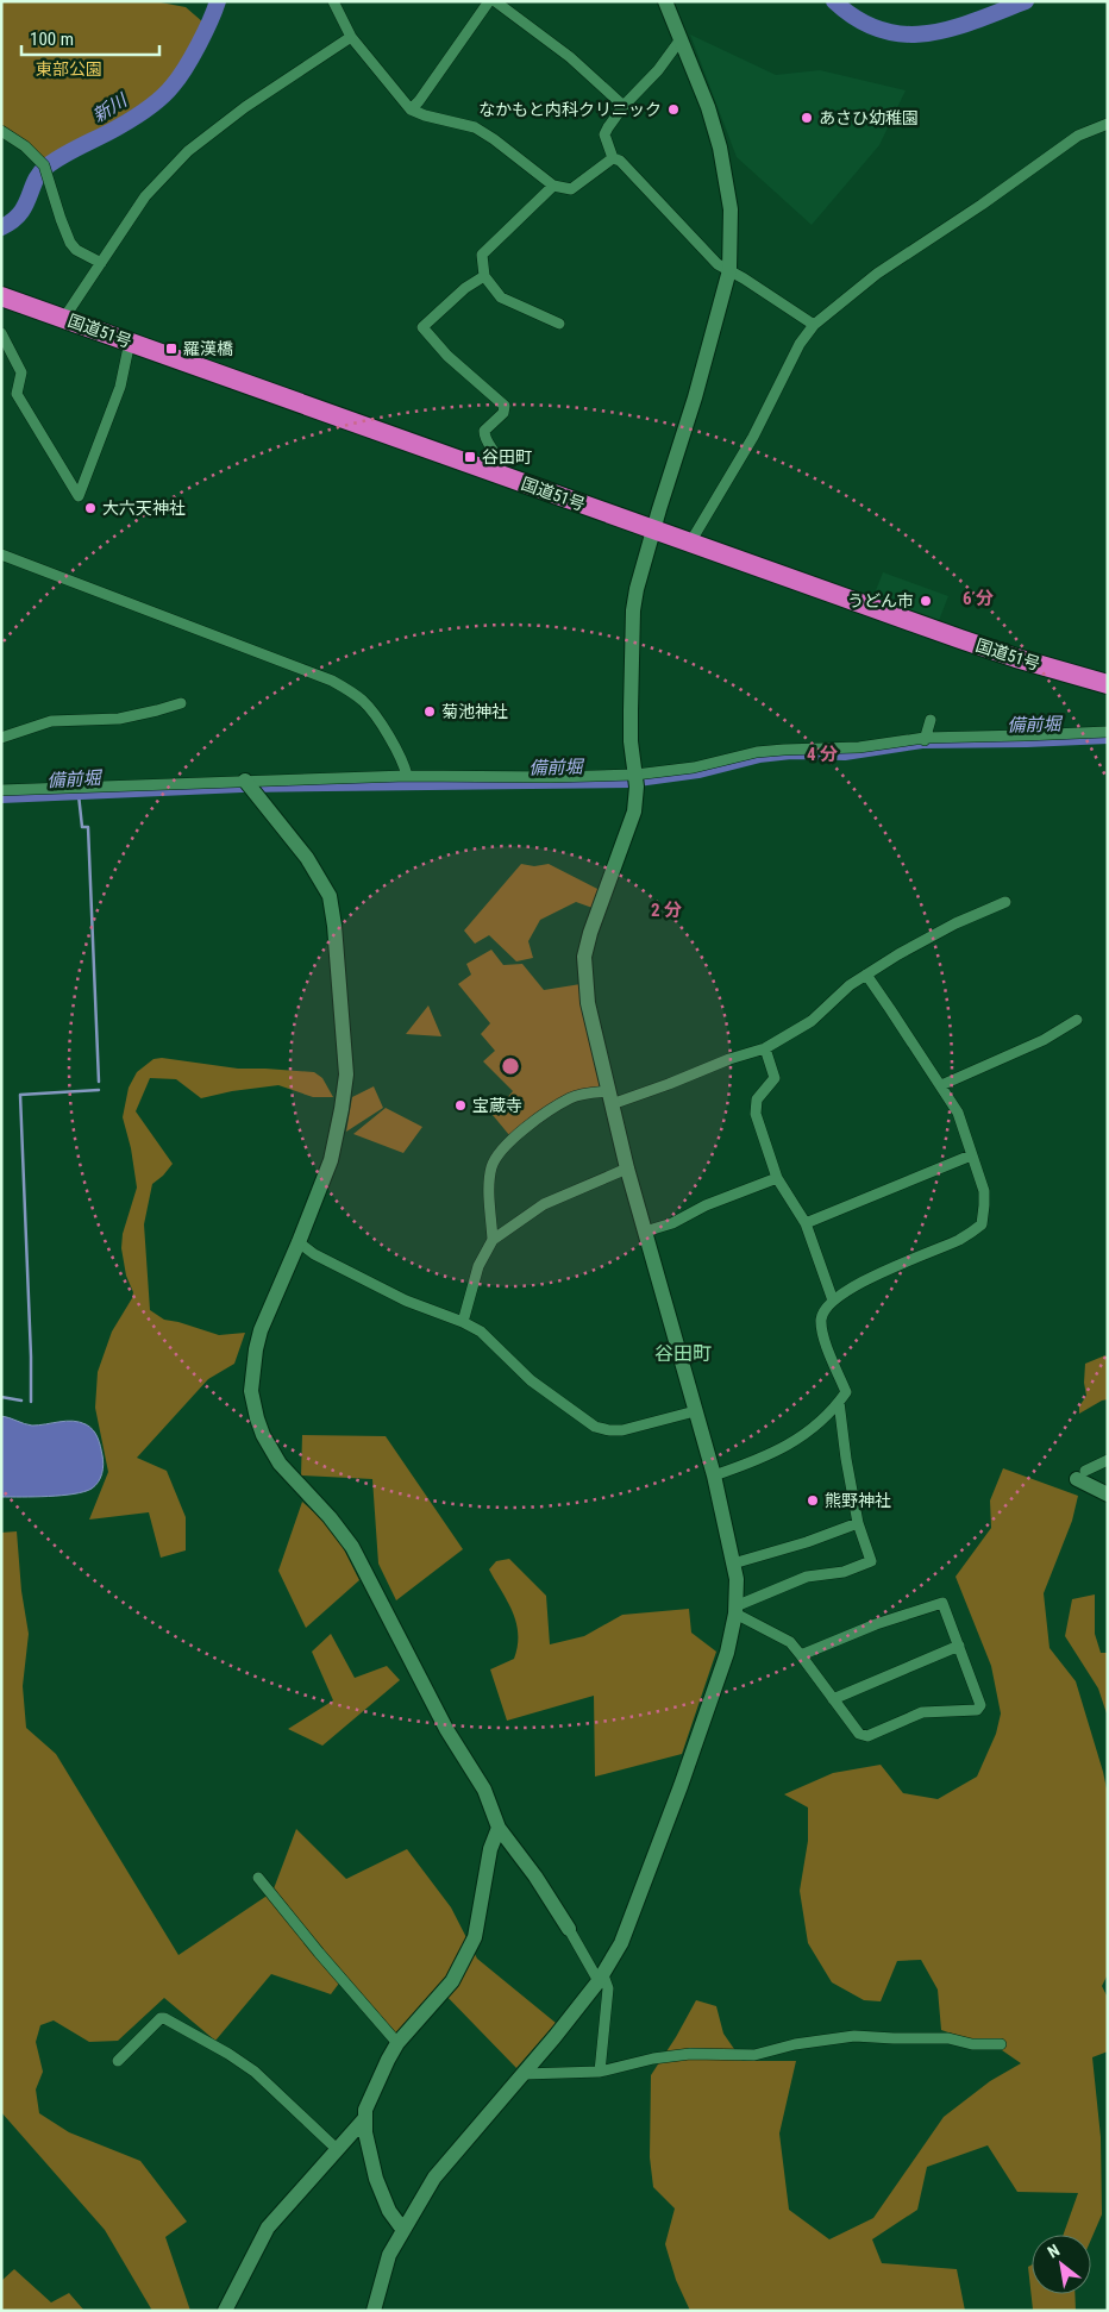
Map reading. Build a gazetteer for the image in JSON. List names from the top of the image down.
{
  "streets": {
    "highway": ["国道51号"]
  },
  "districts": ["谷田町"],
  "water": ["新川", "備前堀"],
  "parks": ["東部公園"],
  "places": {
    "other": [
      "なかもと内科クリニック",
      "あさひ幼稚園",
      "大六天神社",
      "うどん市",
      "菊池神社",
      "宝蔵寺",
      "熊野神社"
    ],
    "transit": ["羅漢橋", "谷田町"]
  },
  "scale_bar": "100 m",
  "north": "top left",
  "rings": ["6 分", "4 分", "2 分"]
}
